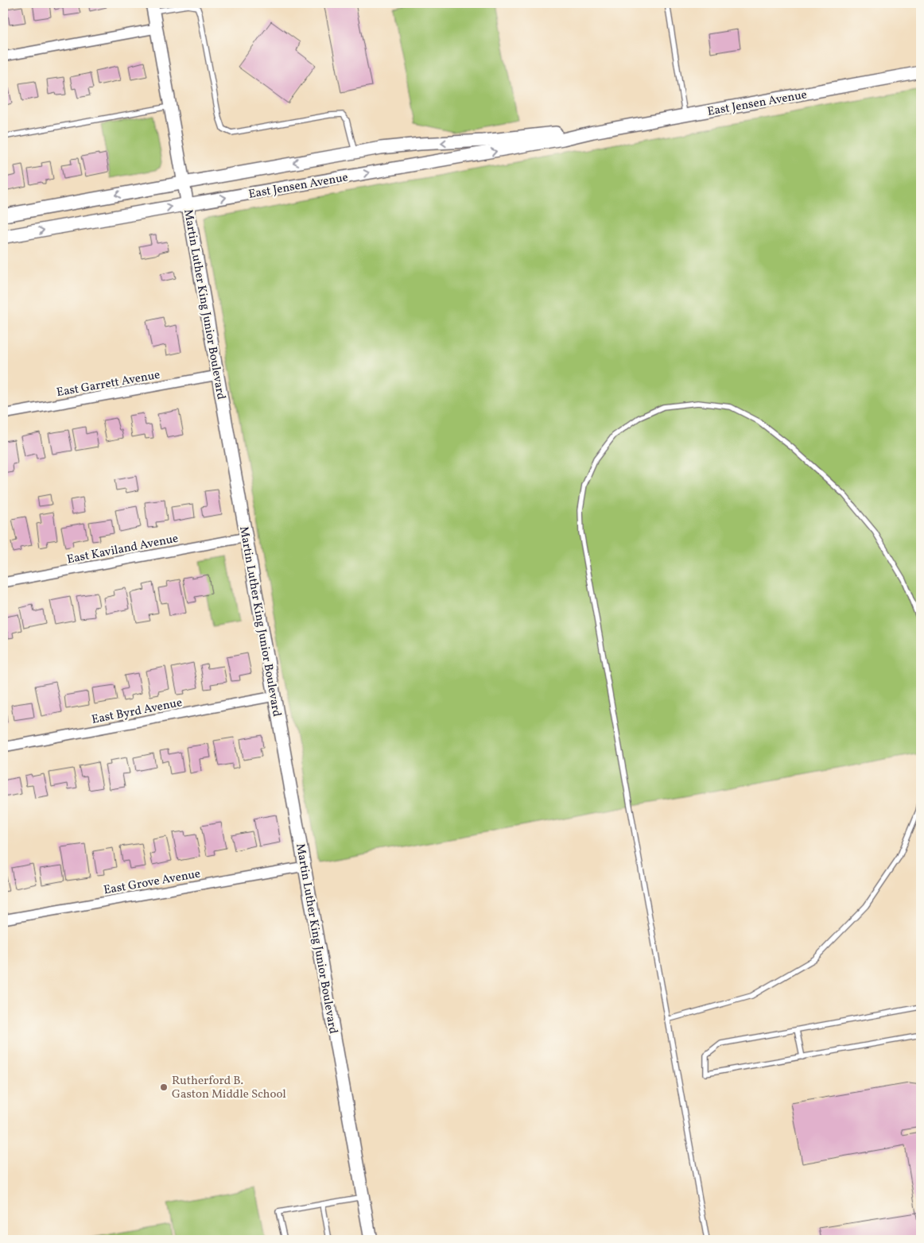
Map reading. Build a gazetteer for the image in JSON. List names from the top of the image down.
{
  "streets": {
    "main road": ["East Jensen Avenue"],
    "street": [
      "Martin Luther King Junior Boulevard",
      "East Garrett Avenue",
      "East Kaviland Avenue",
      "East Byrd Avenue",
      "East Grove Avenue"
    ]
  },
  "crossings": [
    ["East Jensen Avenue", "Martin Luther King Junior Boulevard"],
    ["Martin Luther King Junior Boulevard", "East Garrett Avenue"],
    ["Martin Luther King Junior Boulevard", "East Kaviland Avenue"],
    ["Martin Luther King Junior Boulevard", "East Byrd Avenue"],
    ["Martin Luther King Junior Boulevard", "East Grove Avenue"]
  ],
  "places": ["Rutherford B. Gaston Middle School"]
}
